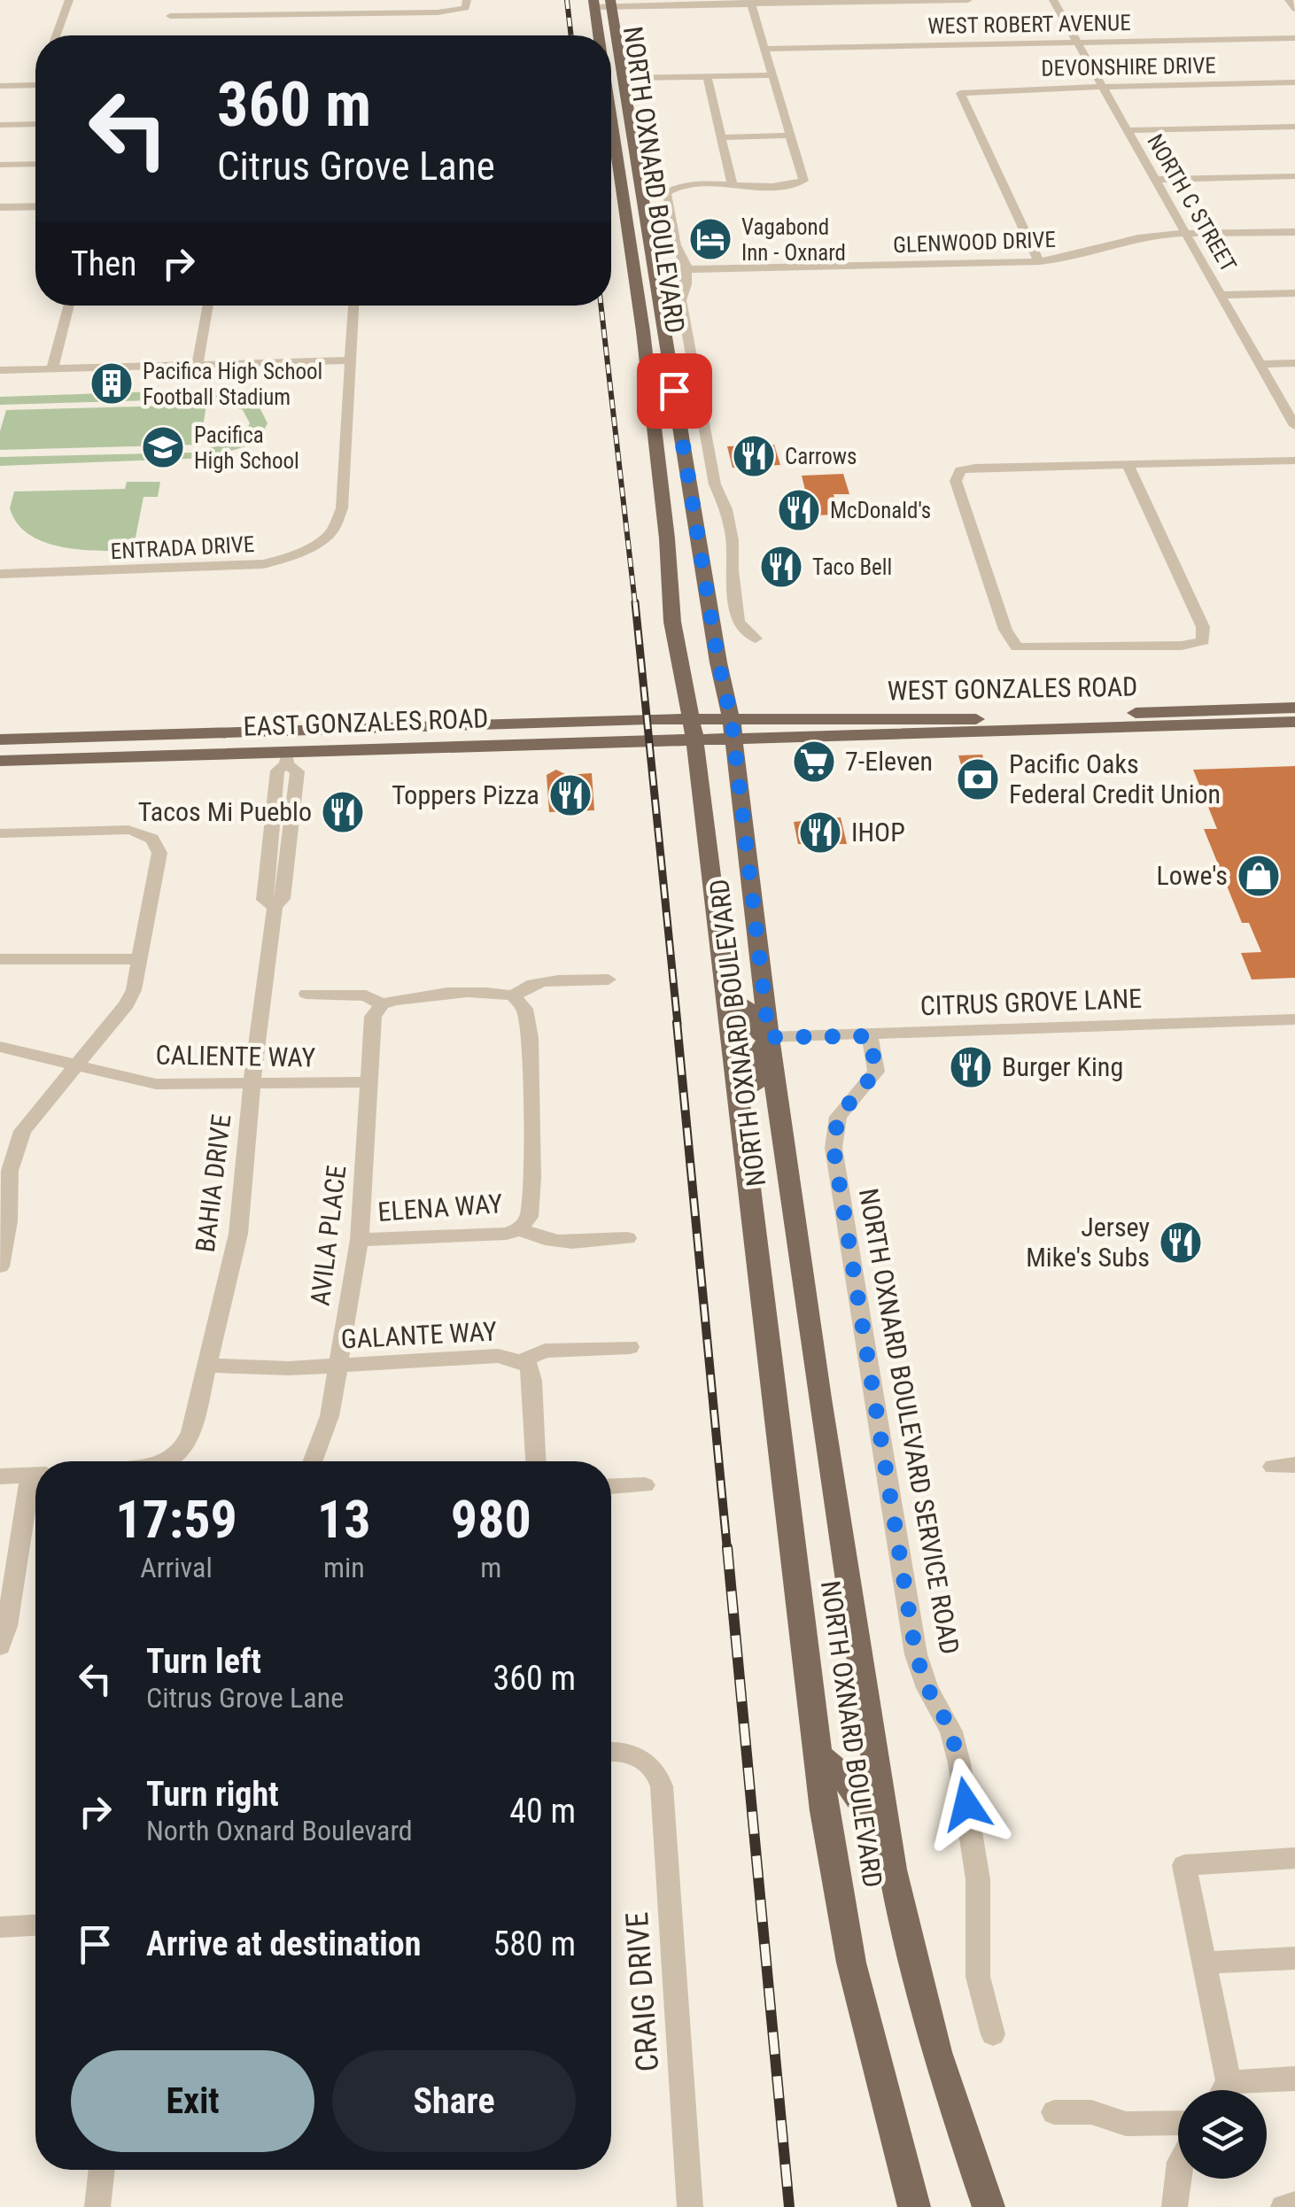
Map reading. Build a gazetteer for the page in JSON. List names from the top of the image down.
{
  "streets": {
    "main road": ["NORTH OXNARD BOULEVARD", "WEST GONZALES ROAD", "EAST GONZALES ROAD"],
    "street": [
      "WEST ROBERT AVENUE",
      "DEVONSHIRE DRIVE",
      "NORTH C STREET",
      "GLENWOOD DRIVE",
      "ENTRADA DRIVE",
      "CITRUS GROVE LANE",
      "CALIENTE WAY",
      "BAHIA DRIVE",
      "ELENA WAY",
      "AVILA PLACE",
      "GALANTE WAY",
      "NORTH OXNARD BOULEVARD SERVICE ROAD",
      "CRAIG DRIVE"
    ]
  },
  "crossings": [
    ["WEST ROBERT AVENUE", "NORTH C STREET"],
    ["DEVONSHIRE DRIVE", "NORTH C STREET"],
    ["DEVONSHIRE DRIVE", "GLENWOOD DRIVE"],
    ["NORTH OXNARD BOULEVARD", "GLENWOOD DRIVE"],
    ["NORTH OXNARD BOULEVARD", "WEST GONZALES ROAD"],
    ["NORTH OXNARD BOULEVARD", "EAST GONZALES ROAD"],
    ["NORTH OXNARD BOULEVARD", "CITRUS GROVE LANE"],
    ["NORTH C STREET", "GLENWOOD DRIVE"],
    ["WEST GONZALES ROAD", "EAST GONZALES ROAD"],
    ["EAST GONZALES ROAD", "BAHIA DRIVE"],
    ["CITRUS GROVE LANE", "NORTH OXNARD BOULEVARD SERVICE ROAD"],
    ["CALIENTE WAY", "BAHIA DRIVE"],
    ["CALIENTE WAY", "AVILA PLACE"],
    ["BAHIA DRIVE", "GALANTE WAY"],
    ["ELENA WAY", "AVILA PLACE"],
    ["AVILA PLACE", "GALANTE WAY"]
  ],
  "places": {
    "hotel": ["Vagabond Inn - Oxnard"],
    "building": ["Pacifica High School Football Stadium"],
    "school or university": ["Pacifica High School"],
    "restaurant": [
      "Carrows",
      "McDonald's",
      "Taco Bell",
      "Toppers Pizza",
      "Tacos Mi Pueblo",
      "IHOP",
      "Burger King",
      "Jersey Mike's Subs"
    ],
    "supermarket": ["7-Eleven"],
    "bank": ["Pacific Oaks Federal Credit Union"],
    "shop": ["Lowe's"]
  },
  "page": {
    "turn": ["360 m", "Citrus Grove Lane"],
    "then": "Then",
    "eta": [
      "17:59",
      "Arrival",
      "13",
      "min",
      "980",
      "m"
    ],
    "list": [
      {
        "name": "Turn left",
        "note": "Citrus Grove Lane",
        "value": "360 m"
      },
      {
        "name": "Turn right",
        "note": "North Oxnard Boulevard",
        "value": "40 m"
      },
      {
        "name": "Arrive at destination",
        "value": "580 m"
      }
    ],
    "buttons": ["Exit", "Share"]
  }
}
